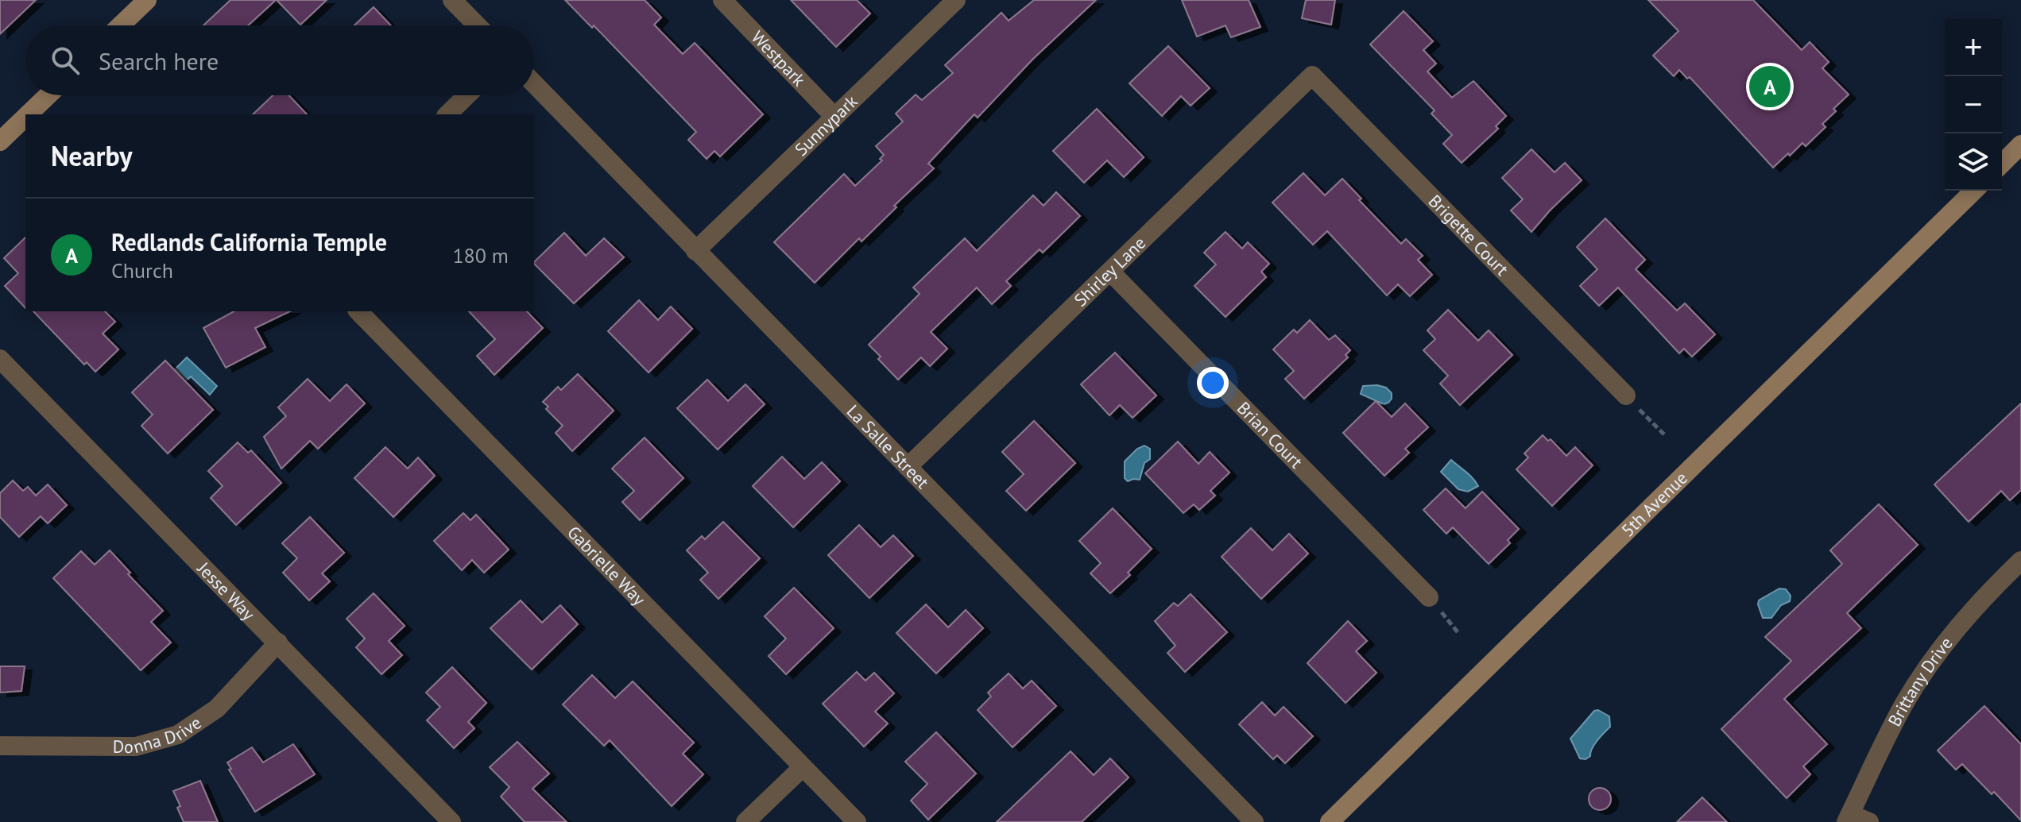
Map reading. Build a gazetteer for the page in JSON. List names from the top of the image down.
{
  "streets": {
    "main road": ["5th Avenue"],
    "street": [
      "Westpark",
      "Sunnypark",
      "Brigette Court",
      "Shirley Lane",
      "Brian Court",
      "La Salle Street",
      "Gabrielle Way",
      "Jesse Way",
      "Brittany Drive",
      "Donna Drive"
    ]
  },
  "crossings": [
    ["Westpark", "Sunnypark"],
    ["Sunnypark", "La Salle Street"],
    ["Brigette Court", "Shirley Lane"],
    ["Shirley Lane", "Brian Court"],
    ["Shirley Lane", "La Salle Street"],
    ["Jesse Way", "Donna Drive"]
  ],
  "page": {
    "map_buttons": ["+", "−"],
    "search": "Search here",
    "pins": "A",
    "heading": "Nearby",
    "list": [
      {
        "mark": "A",
        "name": "Redlands California Temple",
        "note": "Church",
        "value": "180 m"
      }
    ]
  }
}
